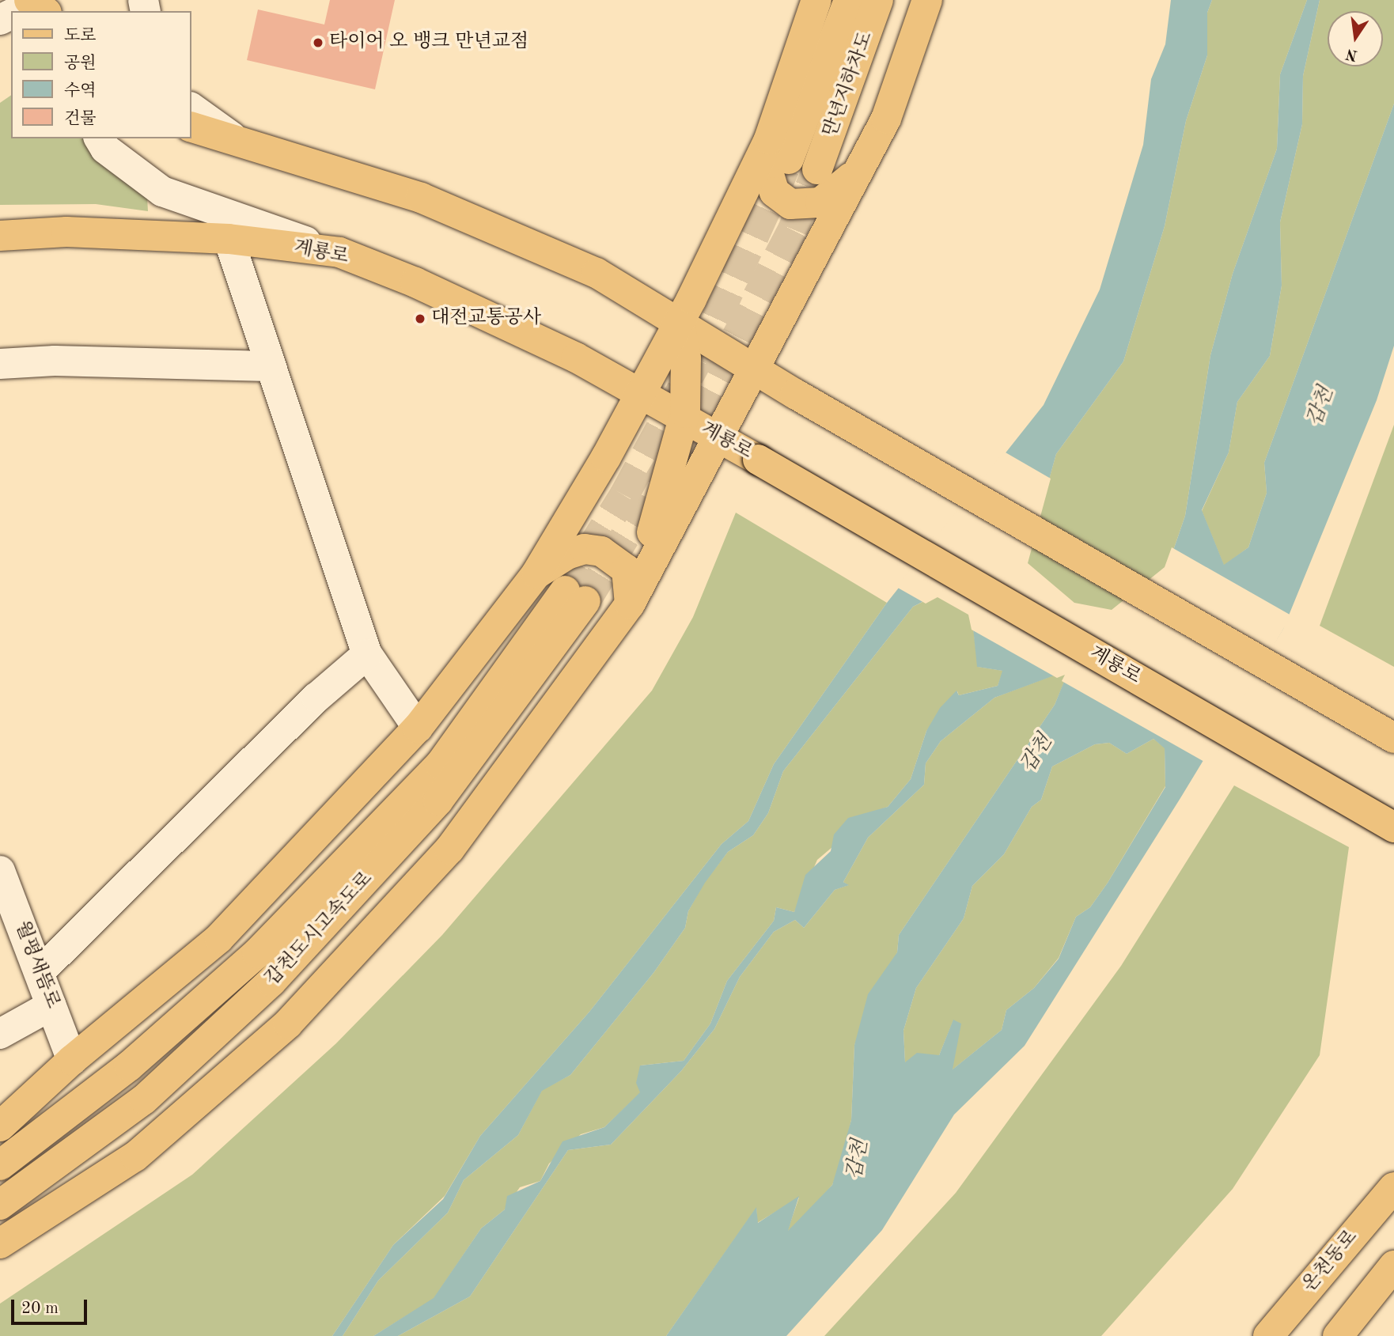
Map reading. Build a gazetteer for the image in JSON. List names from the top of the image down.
{
  "streets": {
    "main road": [
      "만년지하차도",
      "계룡로",
      "갑천도시고속도로",
      "온천동로"
    ],
    "street": ["월평새뜸로"]
  },
  "water": ["갑천"],
  "places": ["타이어 오 뱅크 만년교점", "대전교통공사"],
  "legend": [
    "도로",
    "공원",
    "수역",
    "건물"
  ],
  "scale_bar": "20 m",
  "north": "bottom"
}
